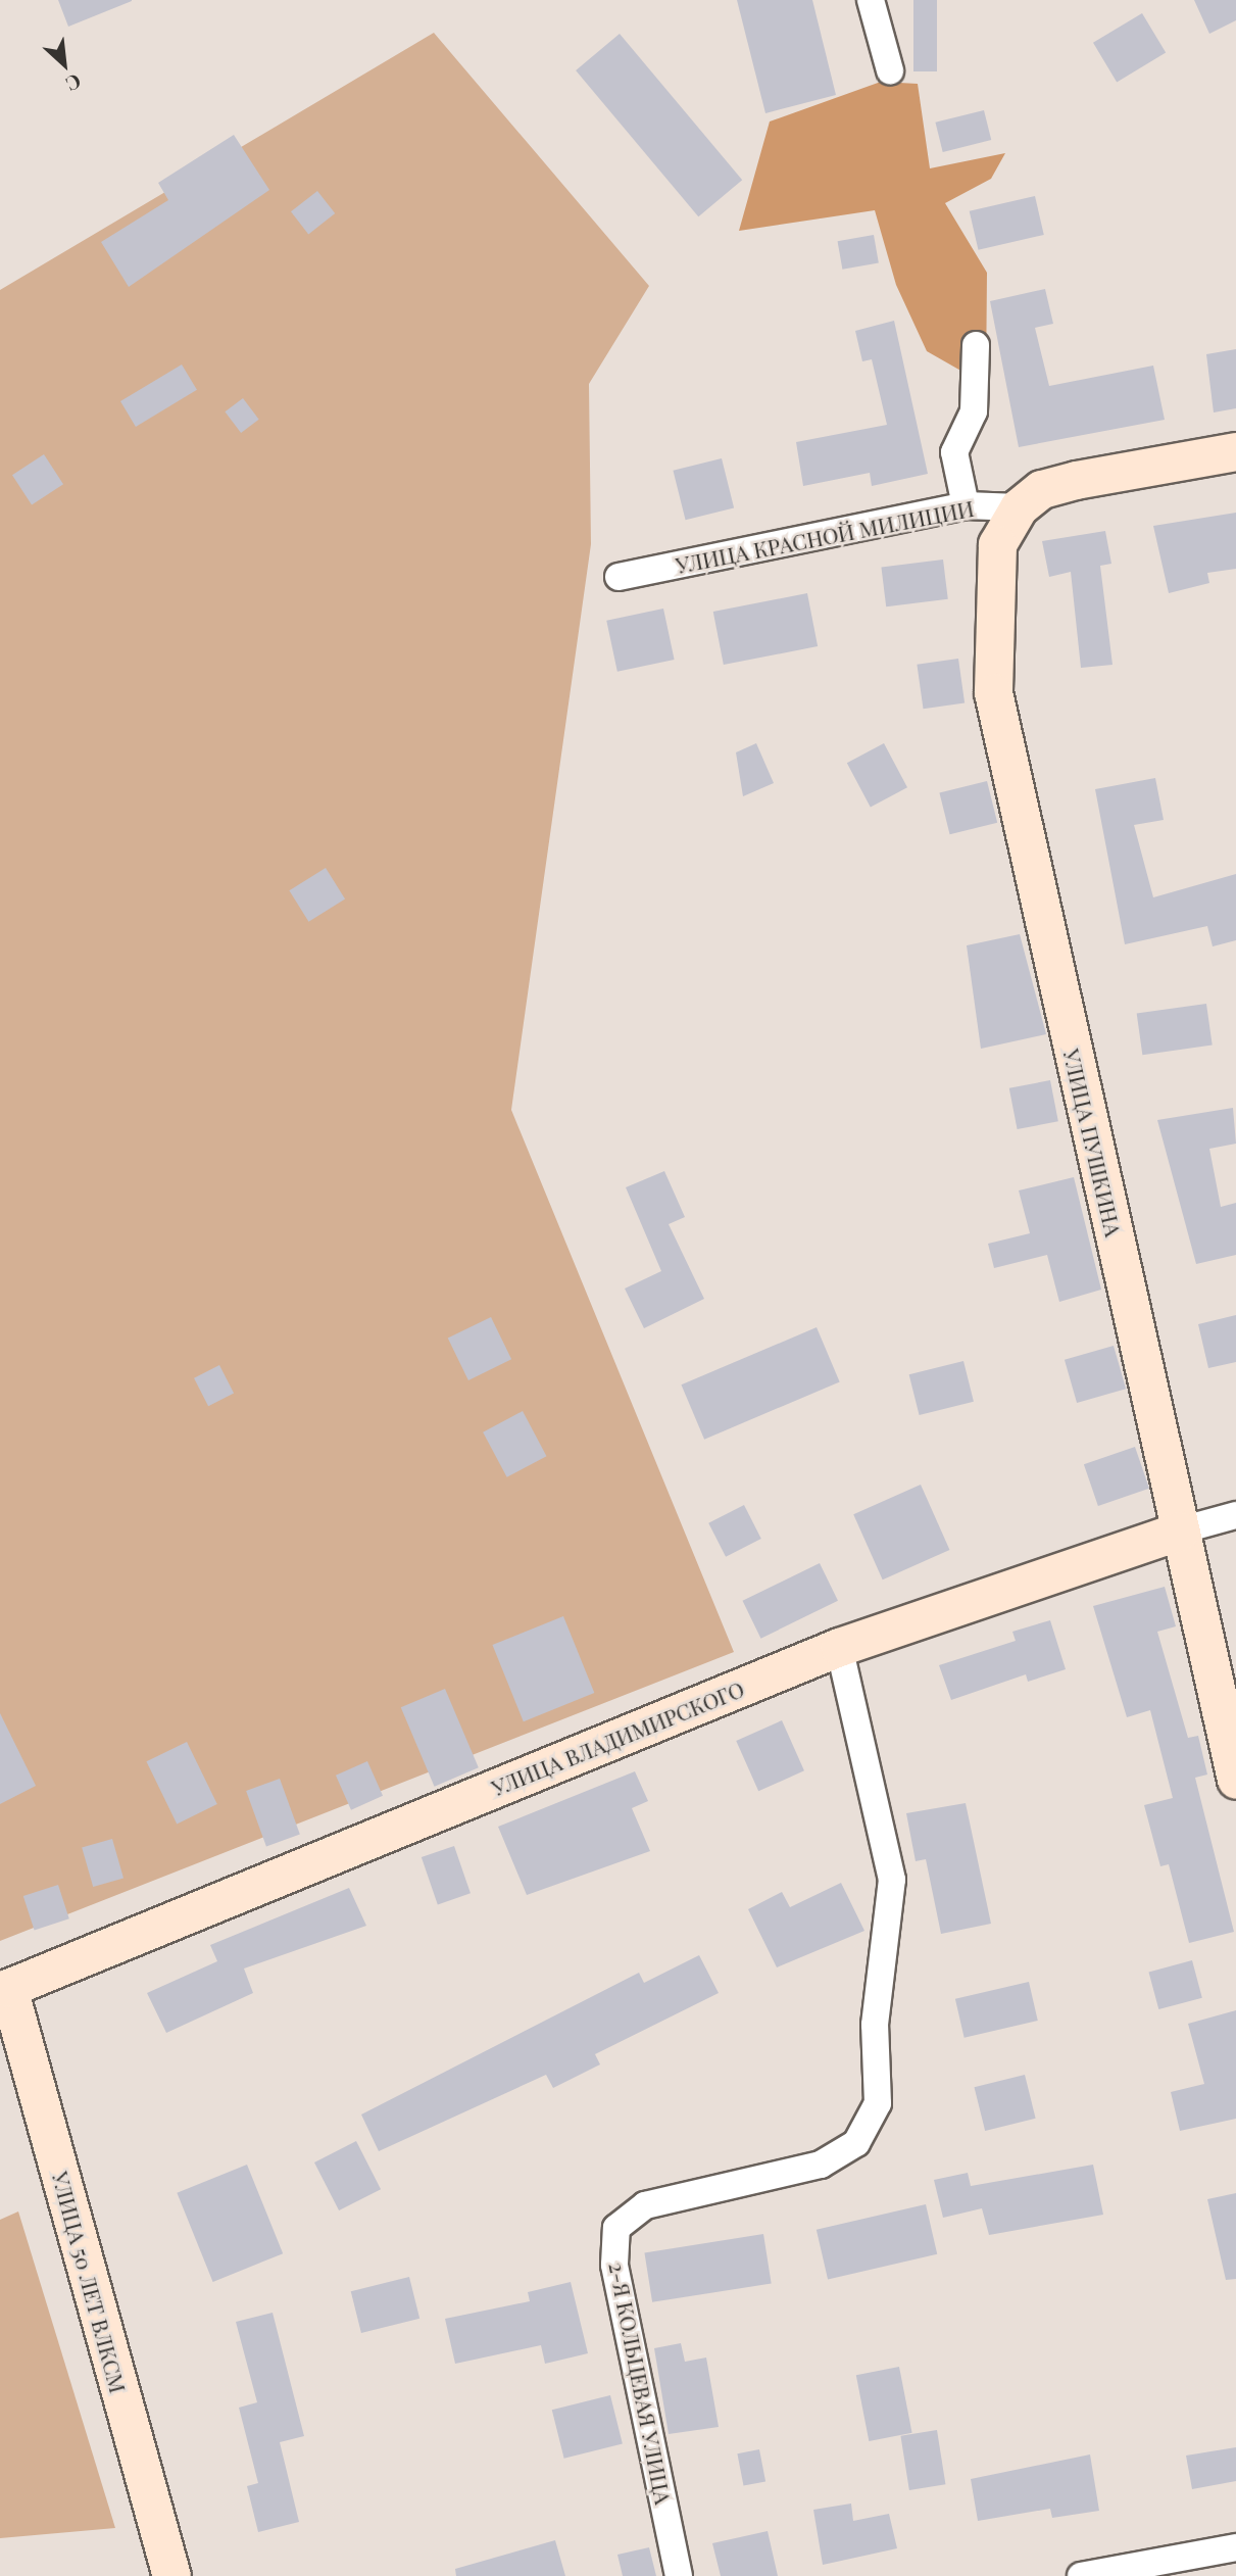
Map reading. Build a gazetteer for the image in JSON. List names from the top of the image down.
{
  "streets": {
    "street": [
      "УЛИЦА КРАСНОЙ МИЛИЦИИ",
      "УЛИЦА ПУШКИНА",
      "УЛИЦА ВЛАДИМИРСКОГО",
      "УЛИЦА 50 ЛЕТ ВЛКСМ",
      "2-Я КОЛЬЦЕВАЯ УЛИЦА"
    ]
  },
  "crossings": [
    ["УЛИЦА КРАСНОЙ МИЛИЦИИ", "УЛИЦА ПУШКИНА"],
    ["УЛИЦА ПУШКИНА", "УЛИЦА ВЛАДИМИРСКОГО"],
    ["УЛИЦА ВЛАДИМИРСКОГО", "УЛИЦА 50 ЛЕТ ВЛКСМ"],
    ["УЛИЦА ВЛАДИМИРСКОГО", "2-Я КОЛЬЦЕВАЯ УЛИЦА"]
  ],
  "north": "bottom right"
}
